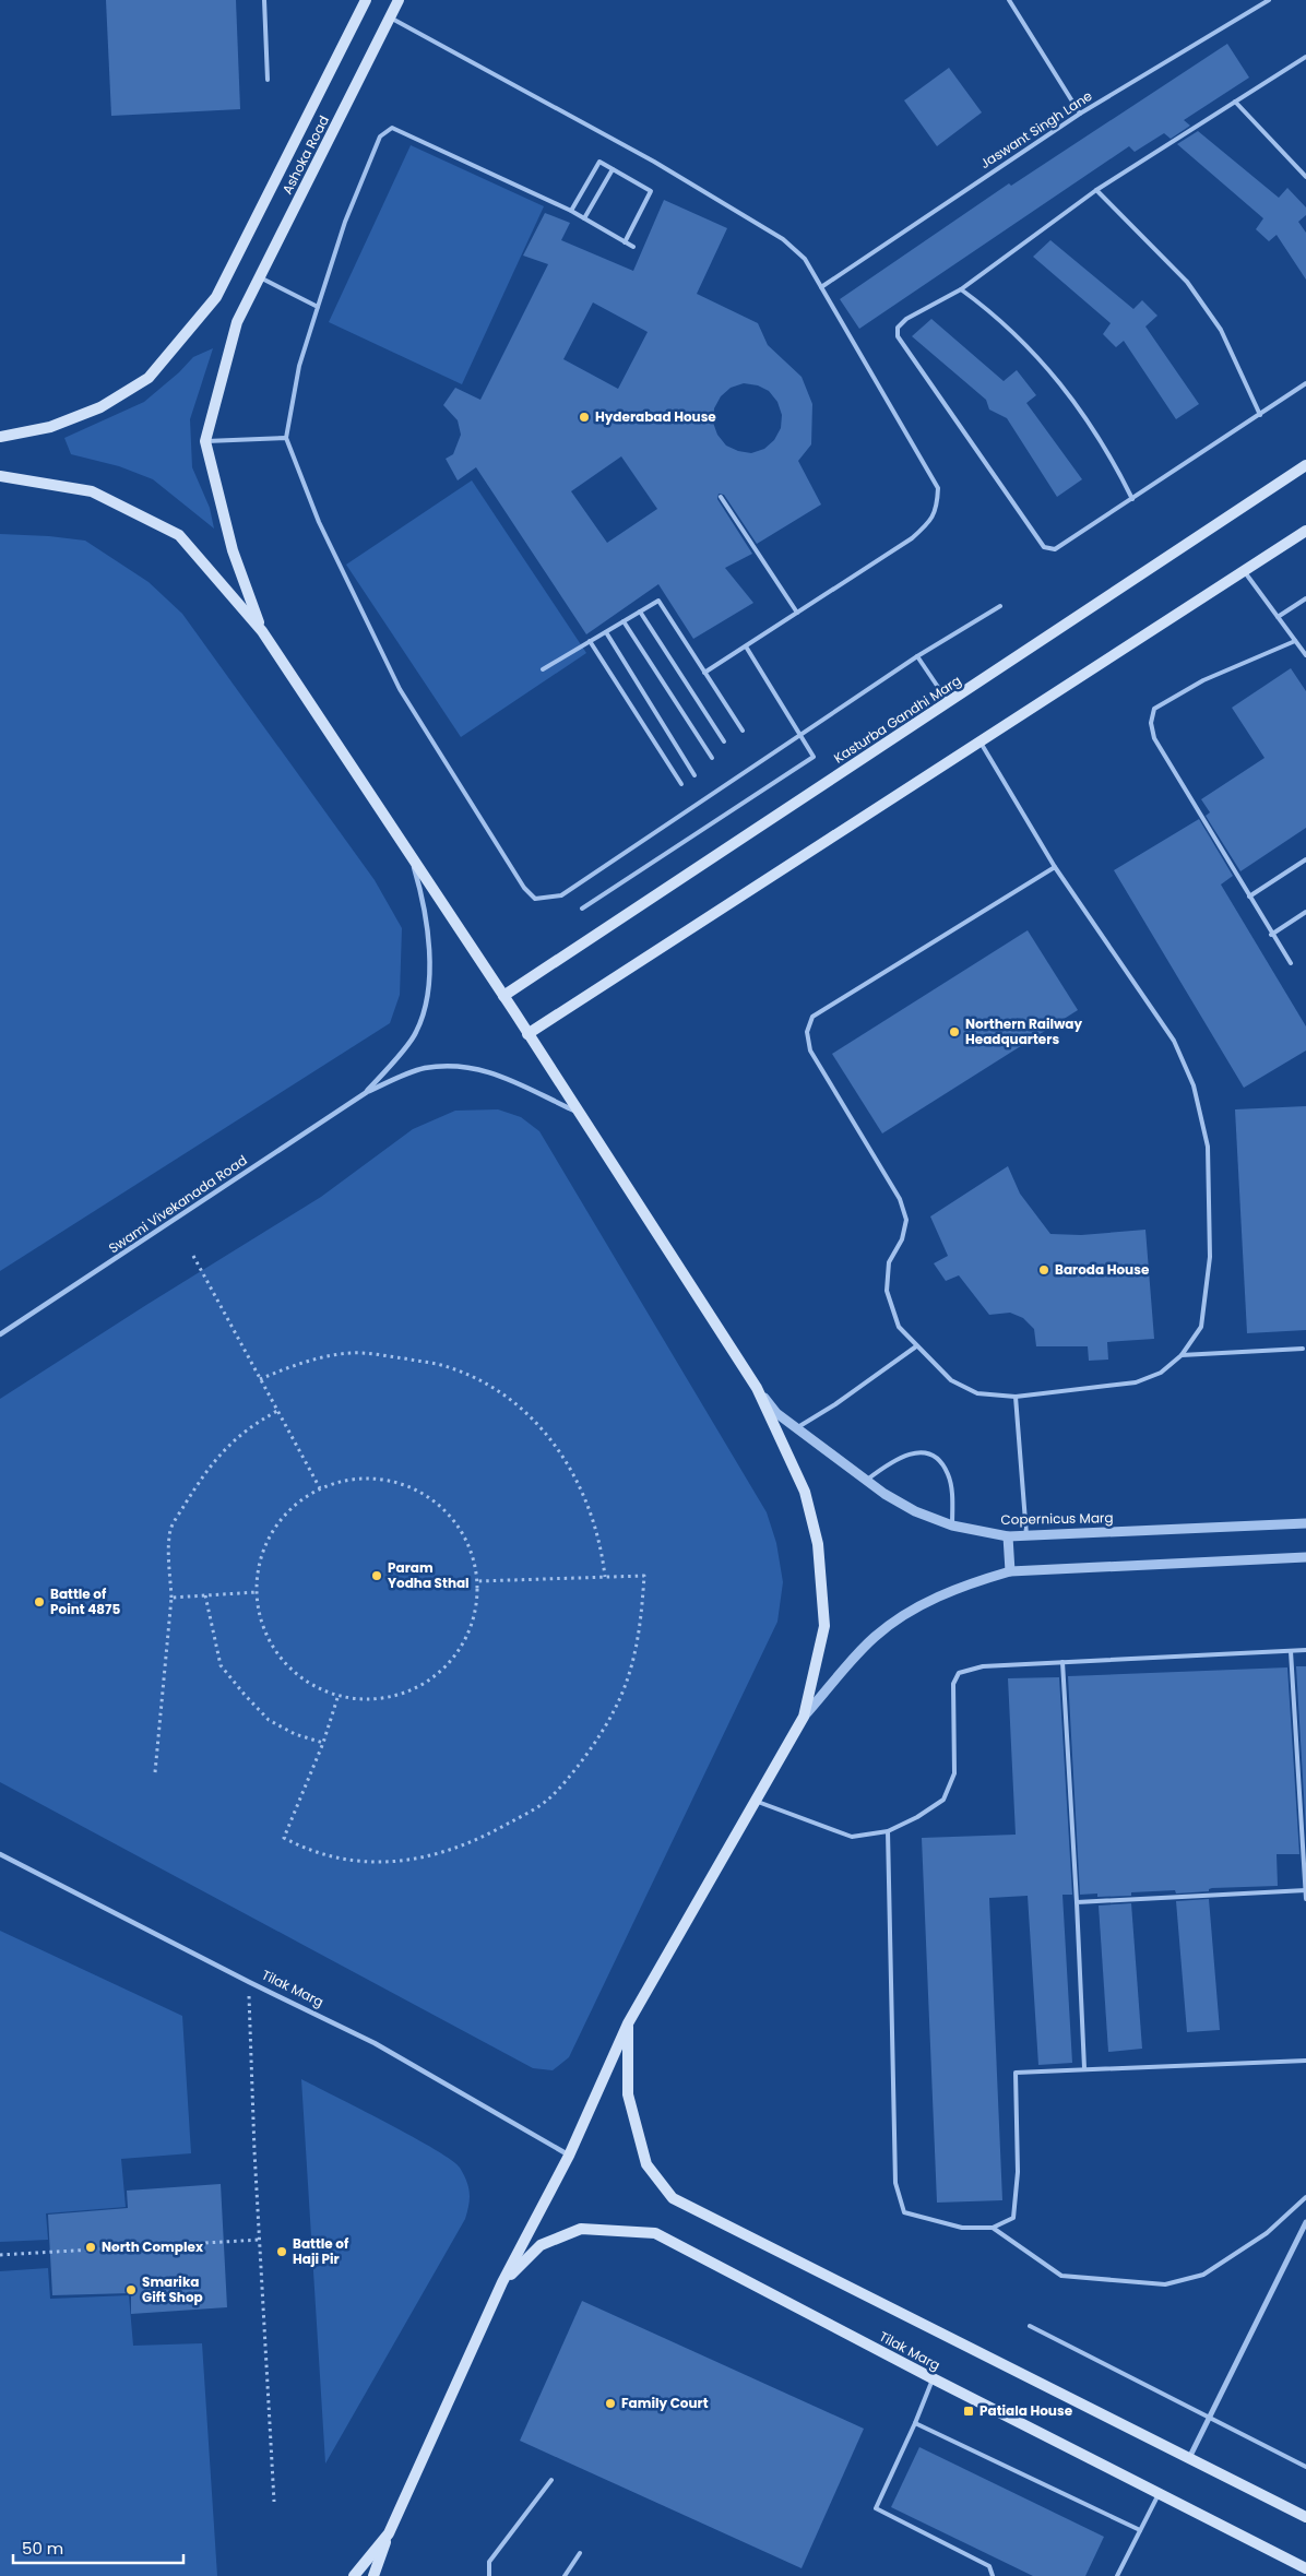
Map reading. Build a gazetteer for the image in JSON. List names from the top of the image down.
{
  "streets": {
    "main road": ["Ashoka Road", "Kasturba Gandhi Marg", "Tilak Marg"],
    "street": ["Swami Vivekanada Road", "Copernicus Marg"],
    "lane": ["Jaswant Singh Lane"]
  },
  "places": {
    "other": [
      "Hyderabad House",
      "Northern Railway Headquarters",
      "Baroda House",
      "Param Yodha Sthal",
      "Battle of Point 4875",
      "North Complex",
      "Battle of Haji Pir",
      "Smarika Gift Shop",
      "Family Court"
    ],
    "transit": ["Patiala House"]
  },
  "scale_bar": "50 m"
}
